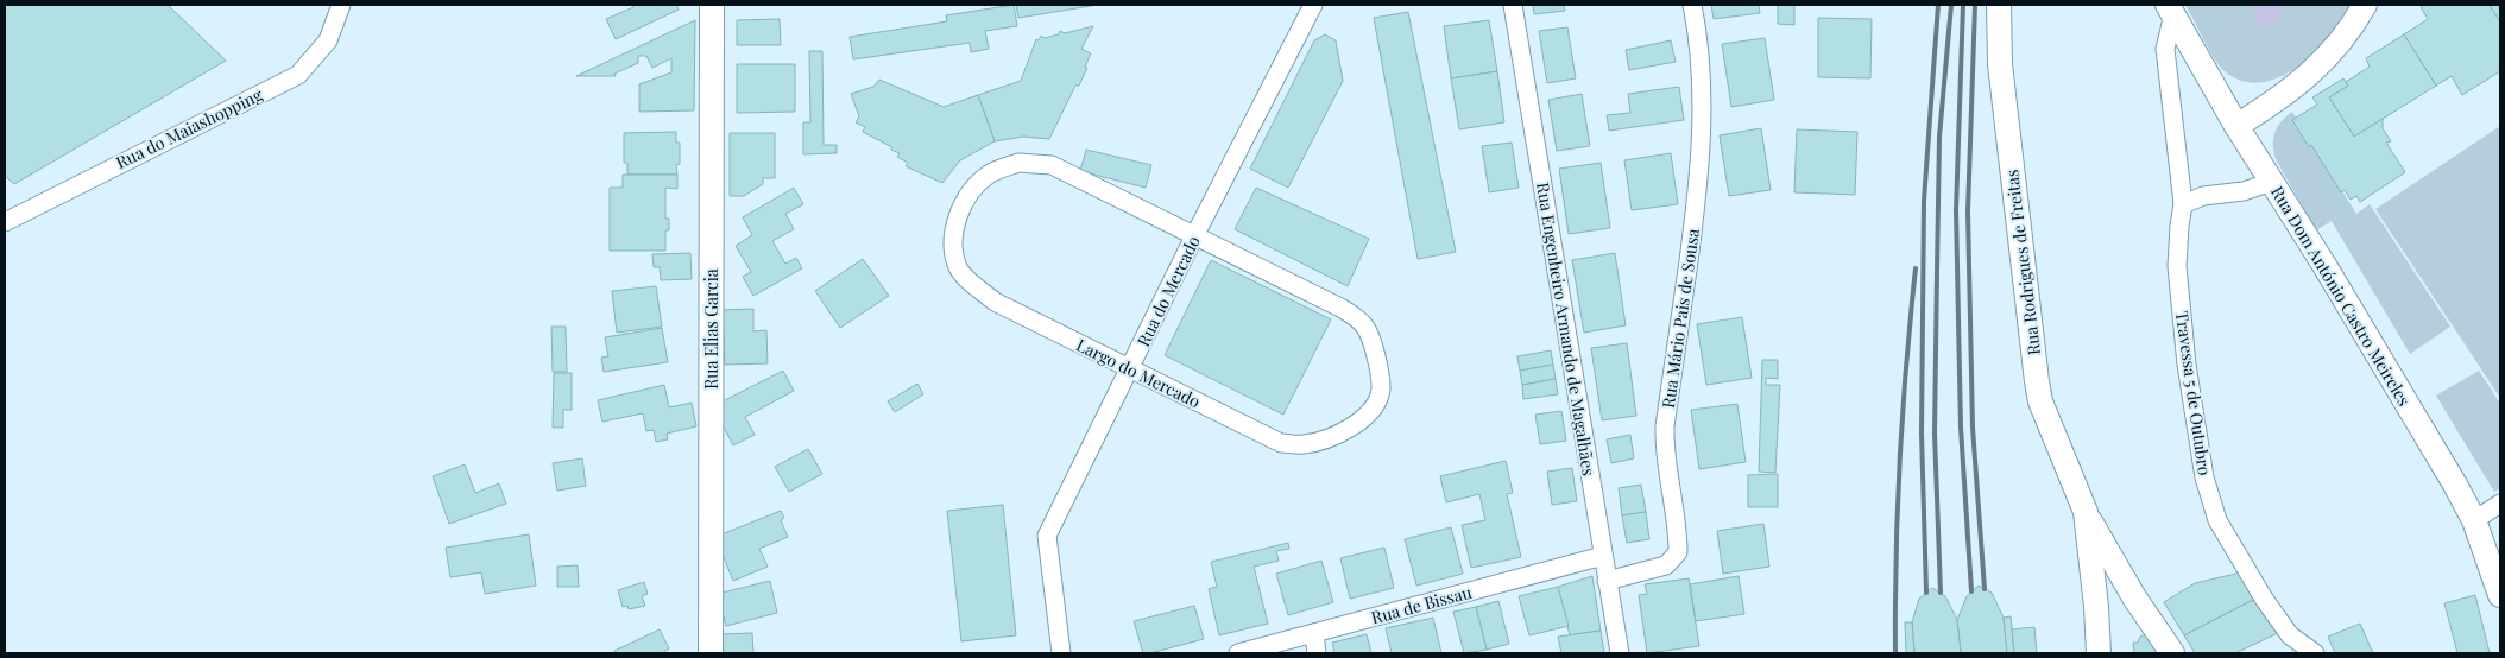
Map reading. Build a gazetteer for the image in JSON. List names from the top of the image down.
{
  "streets": {
    "main road": ["Rua Rodrigues de Freitas", "Rua Dom António Castro Meireles", "Rua Elias Garcia"],
    "street": [
      "Rua do Maiashopping",
      "Rua do Mercado",
      "Rua Mário Pais de Sousa",
      "Rua Engenheiro Armando de Magalhães",
      "Largo do Mercado",
      "Travessa 5 de Outubro",
      "Rua de Bissau"
    ]
  },
  "crossings": [
    ["Rua do Mercado", "Largo do Mercado"],
    ["Rua Dom António Castro Meireles", "Travessa 5 de Outubro"],
    ["Rua Mário Pais de Sousa", "Rua Engenheiro Armando de Magalhães"],
    ["Rua Engenheiro Armando de Magalhães", "Rua de Bissau"]
  ]
}
